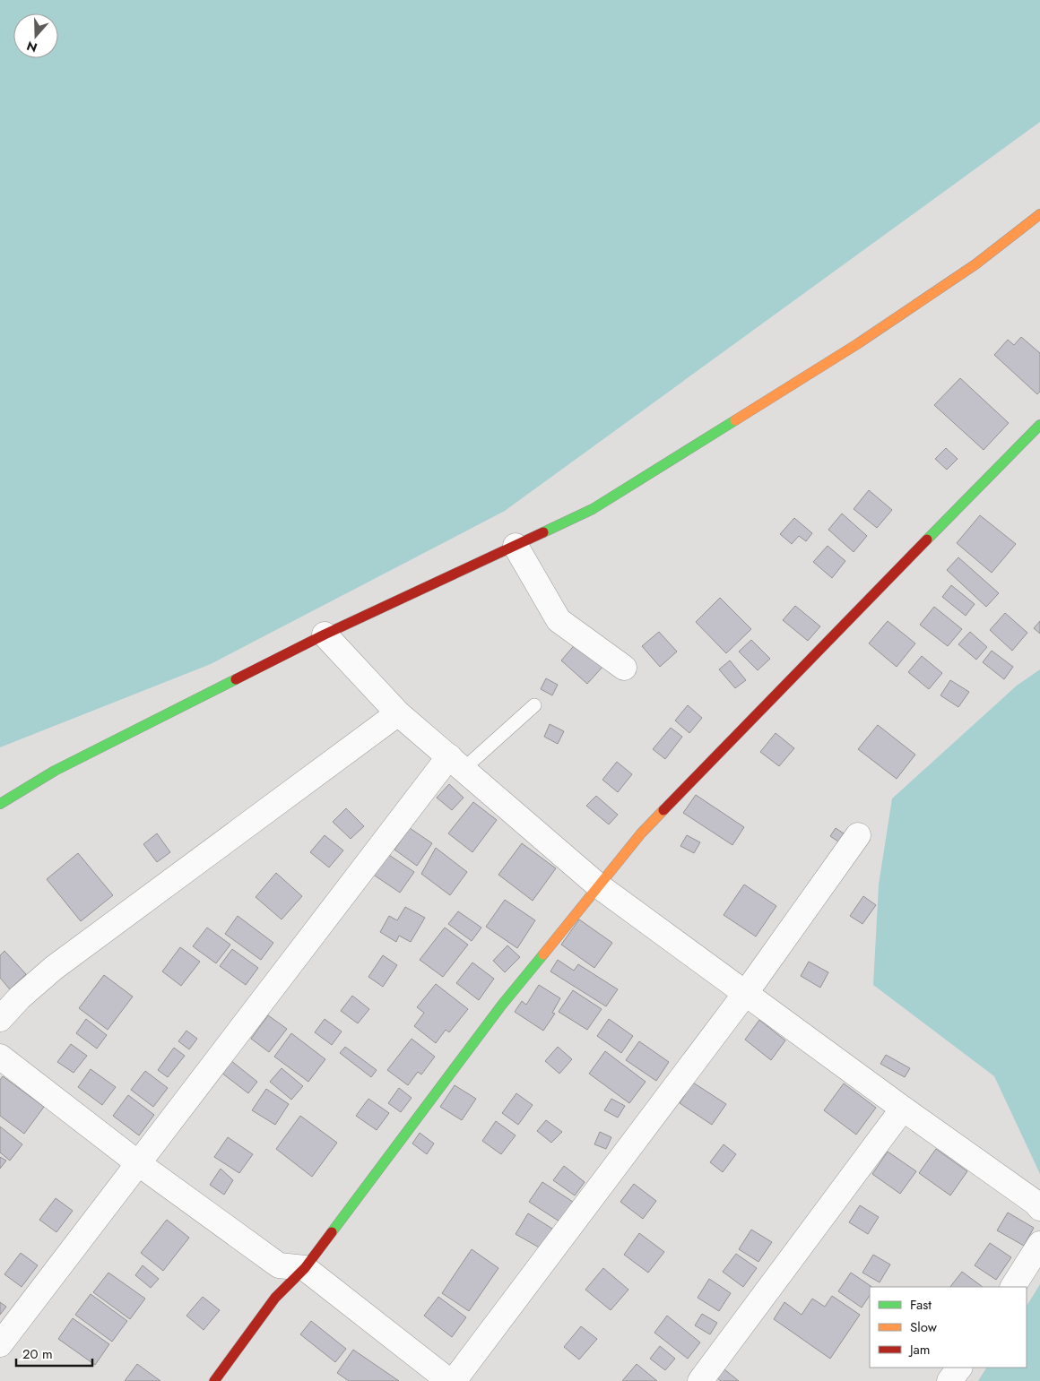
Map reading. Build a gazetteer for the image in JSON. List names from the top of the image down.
{
  "legend": ["Fast", "Slow", "Jam"],
  "scale_bar": "20 m",
  "north": "bottom"
}
